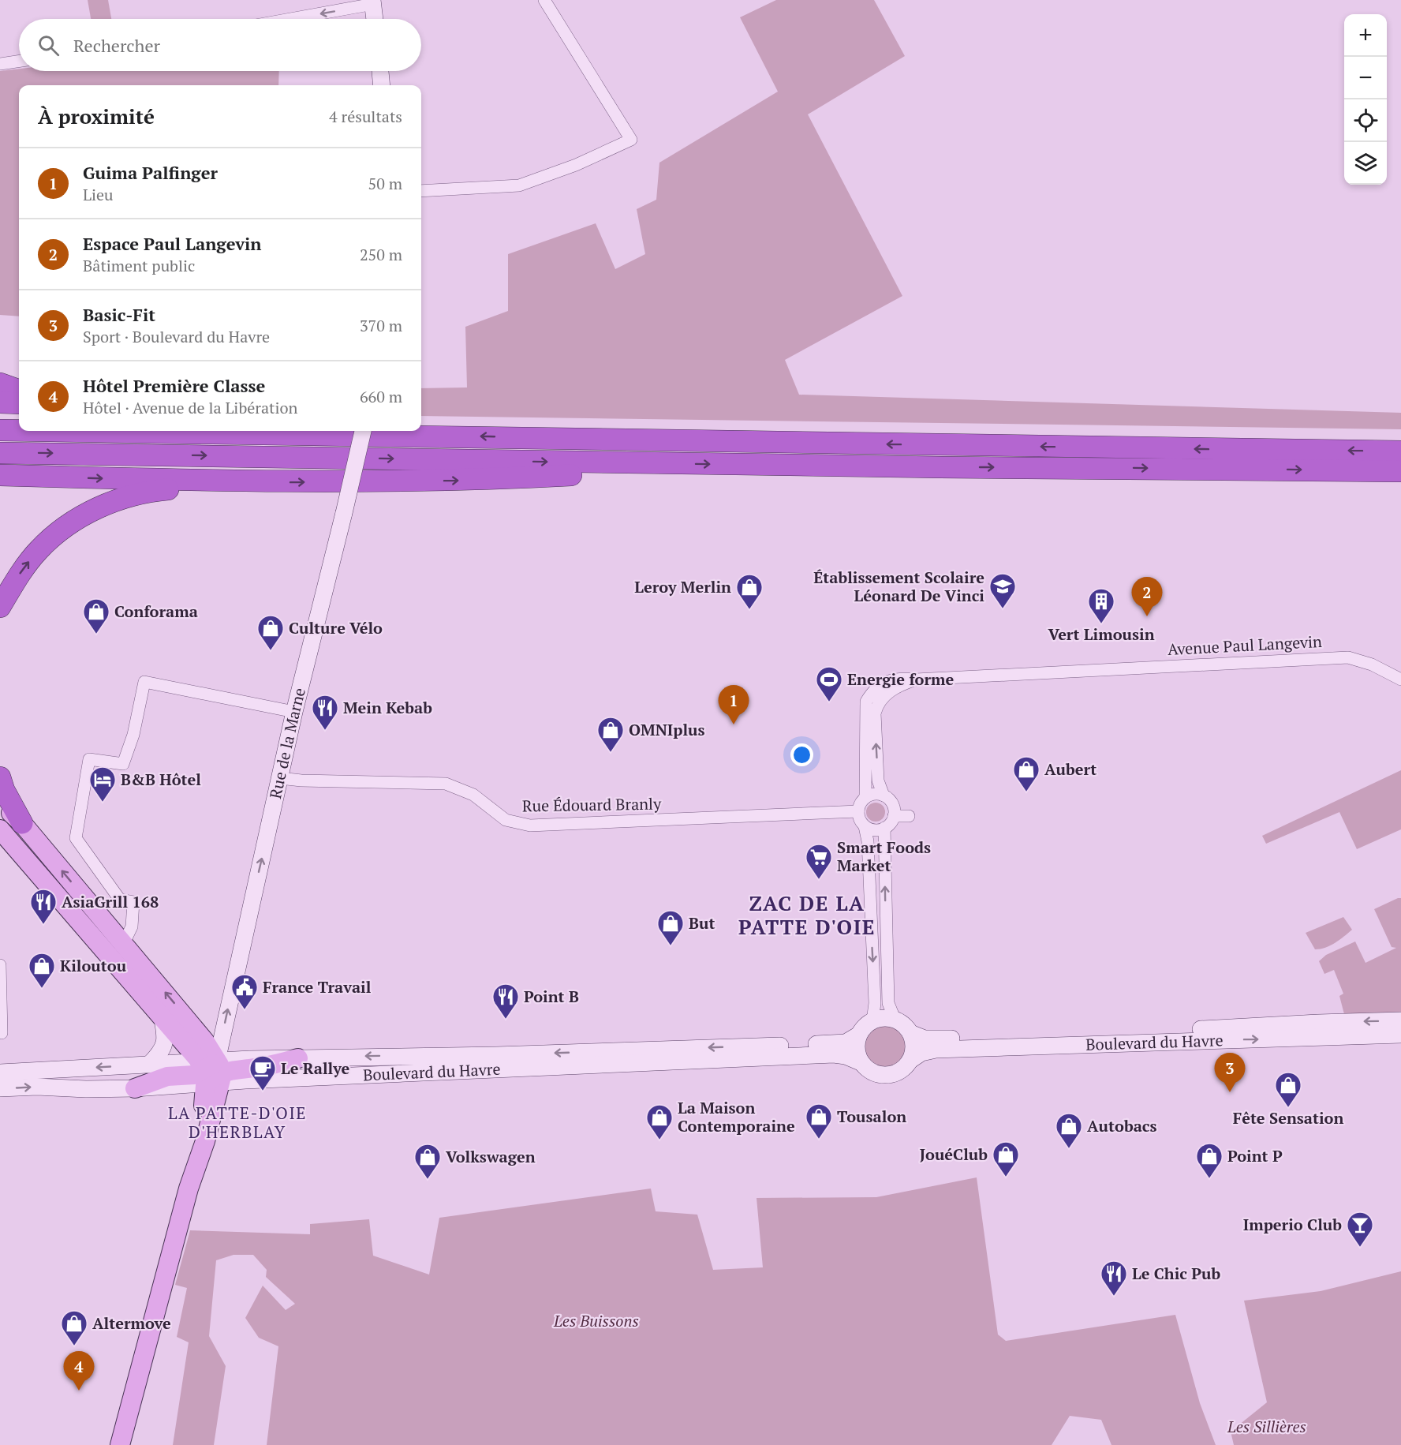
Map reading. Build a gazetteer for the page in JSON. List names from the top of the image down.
{
  "streets": {
    "main road": ["Rue de la Marne", "Boulevard du Havre"],
    "street": ["Avenue Paul Langevin", "Rue Édouard Branly"]
  },
  "crossings": [
    ["Avenue Paul Langevin", "Rue Édouard Branly"],
    ["Rue de la Marne", "Rue Édouard Branly"],
    ["Rue de la Marne", "Boulevard du Havre"]
  ],
  "one_way": ["Rue de la Marne"],
  "districts": ["ZAC DE LA PATTE D'OIE", "LA PATTE-D'OIE D'HERBLAY"],
  "parks": ["Les Buissons", "Les Sillières"],
  "places": {
    "school or university": ["Établissement Scolaire Léonard De Vinci"],
    "shop": [
      "Leroy Merlin",
      "Conforama",
      "Culture Vélo",
      "OMNIplus",
      "Aubert",
      "But",
      "Kiloutou",
      "Fête Sensation",
      "Tousalon",
      "La Maison Contemporaine",
      "Autobacs",
      "JouéClub",
      "Point P",
      "Volkswagen",
      "Altermove"
    ],
    "building": ["Vert Limousin"],
    "sports": ["Energie forme"],
    "restaurant": [
      "Mein Kebab",
      "AsiaGrill 168",
      "Point B",
      "Le Chic Pub"
    ],
    "hotel": ["B&B Hôtel"],
    "supermarket": ["Smart Foods Market"],
    "public building": ["France Travail"],
    "cafe": ["Le Rallye"],
    "bar": ["Imperio Club"]
  },
  "page": {
    "map_buttons": ["+", "−"],
    "search": "Rechercher",
    "heading": ["À proximité", "4 résultats"],
    "list": [
      {
        "mark": "1",
        "name": "Guima Palfinger",
        "note": "Lieu",
        "value": "50 m"
      },
      {
        "mark": "2",
        "name": "Espace Paul Langevin",
        "note": "Bâtiment public",
        "value": "250 m"
      },
      {
        "mark": "3",
        "name": "Basic-Fit",
        "note": "Sport · Boulevard du Havre",
        "value": "370 m"
      },
      {
        "mark": "4",
        "name": "Hôtel Première Classe",
        "note": "Hôtel · Avenue de la Libération",
        "value": "660 m"
      }
    ],
    "pins": [
      "2",
      "1",
      "3",
      "4"
    ]
  }
}
